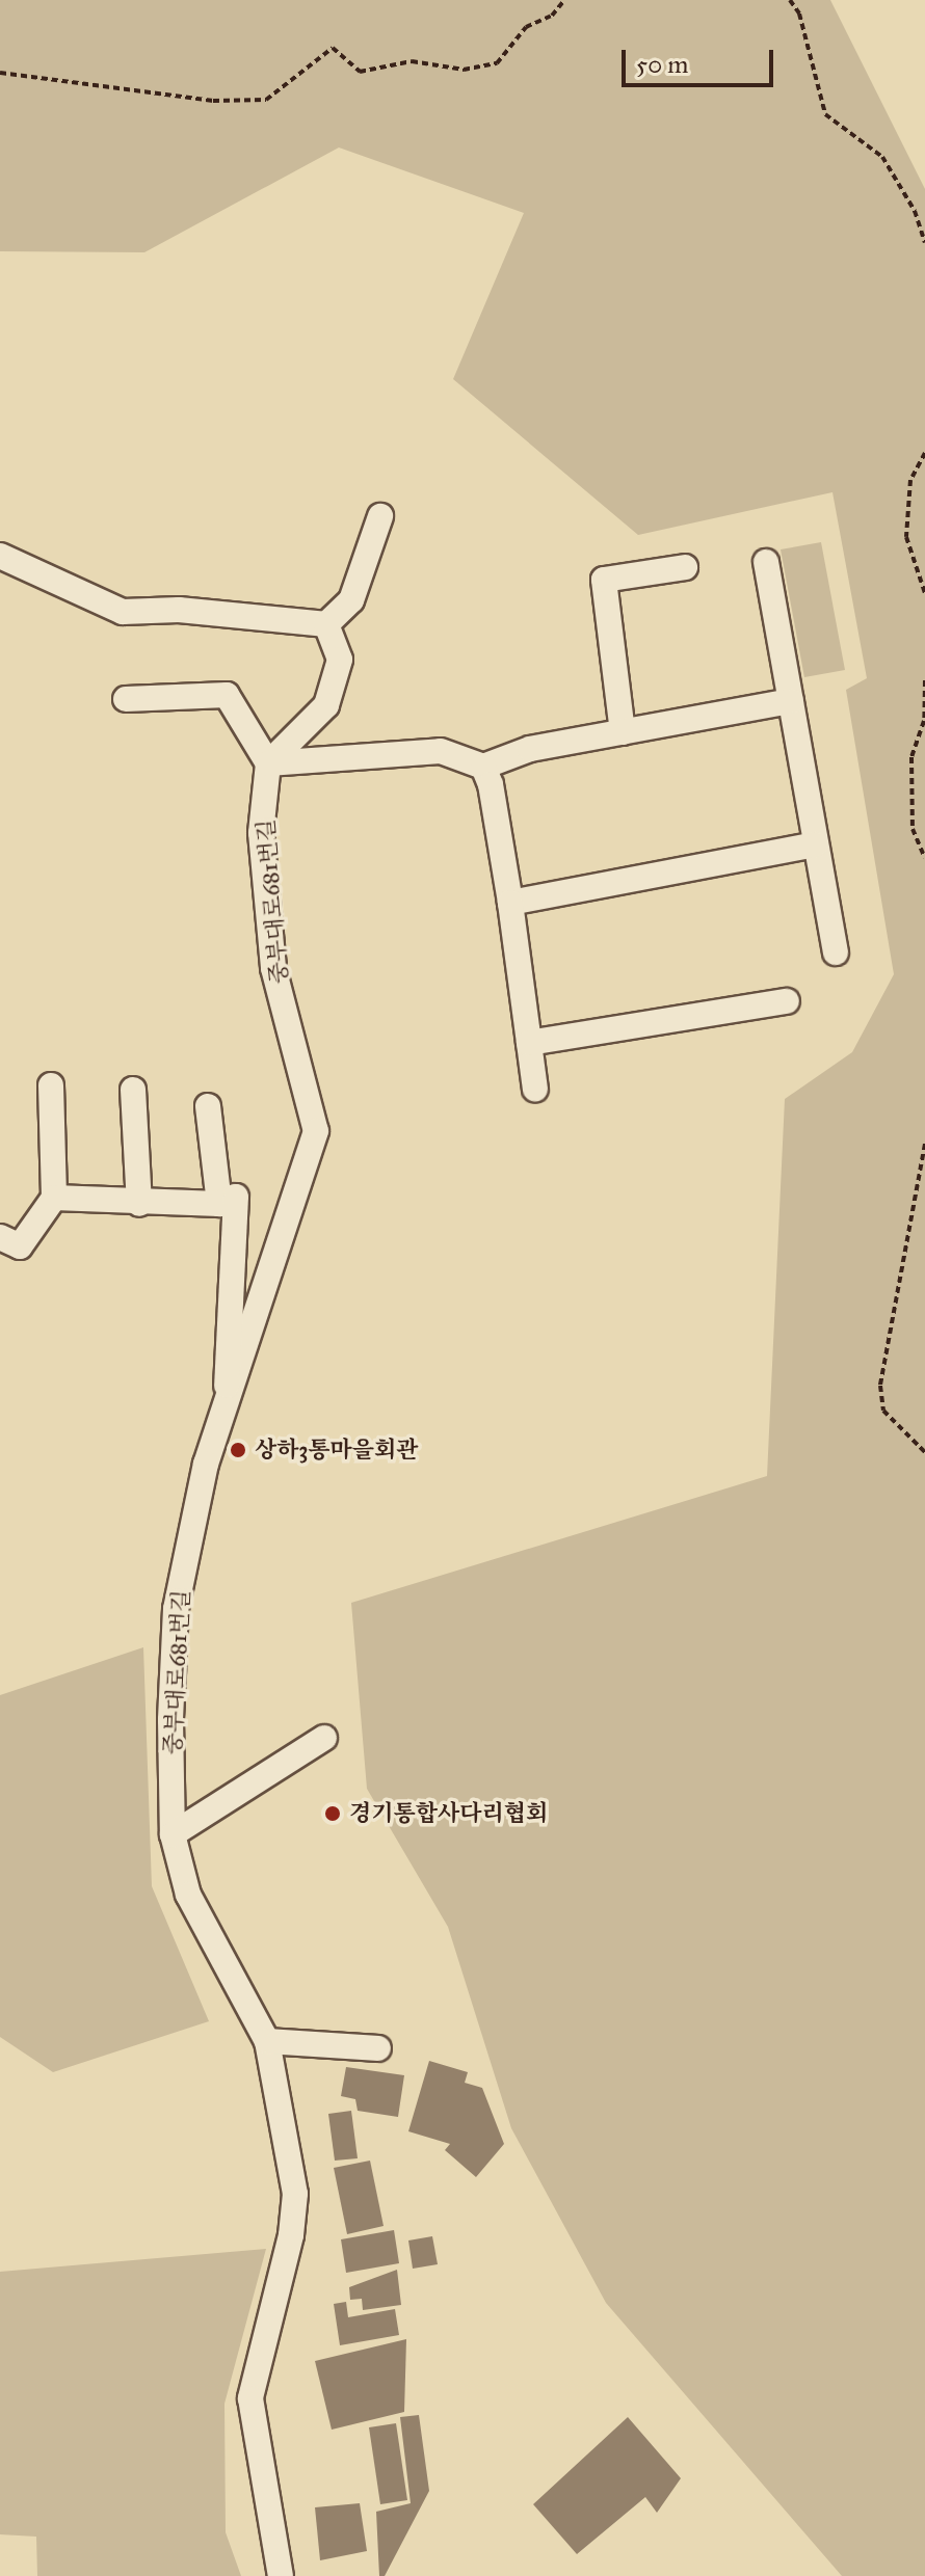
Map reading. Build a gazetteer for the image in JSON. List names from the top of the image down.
{
  "streets": {
    "street": ["중부대로681번길"]
  },
  "places": ["상하3통마을회관", "경기통합사다리협회"],
  "scale_bar": "50 m"
}
